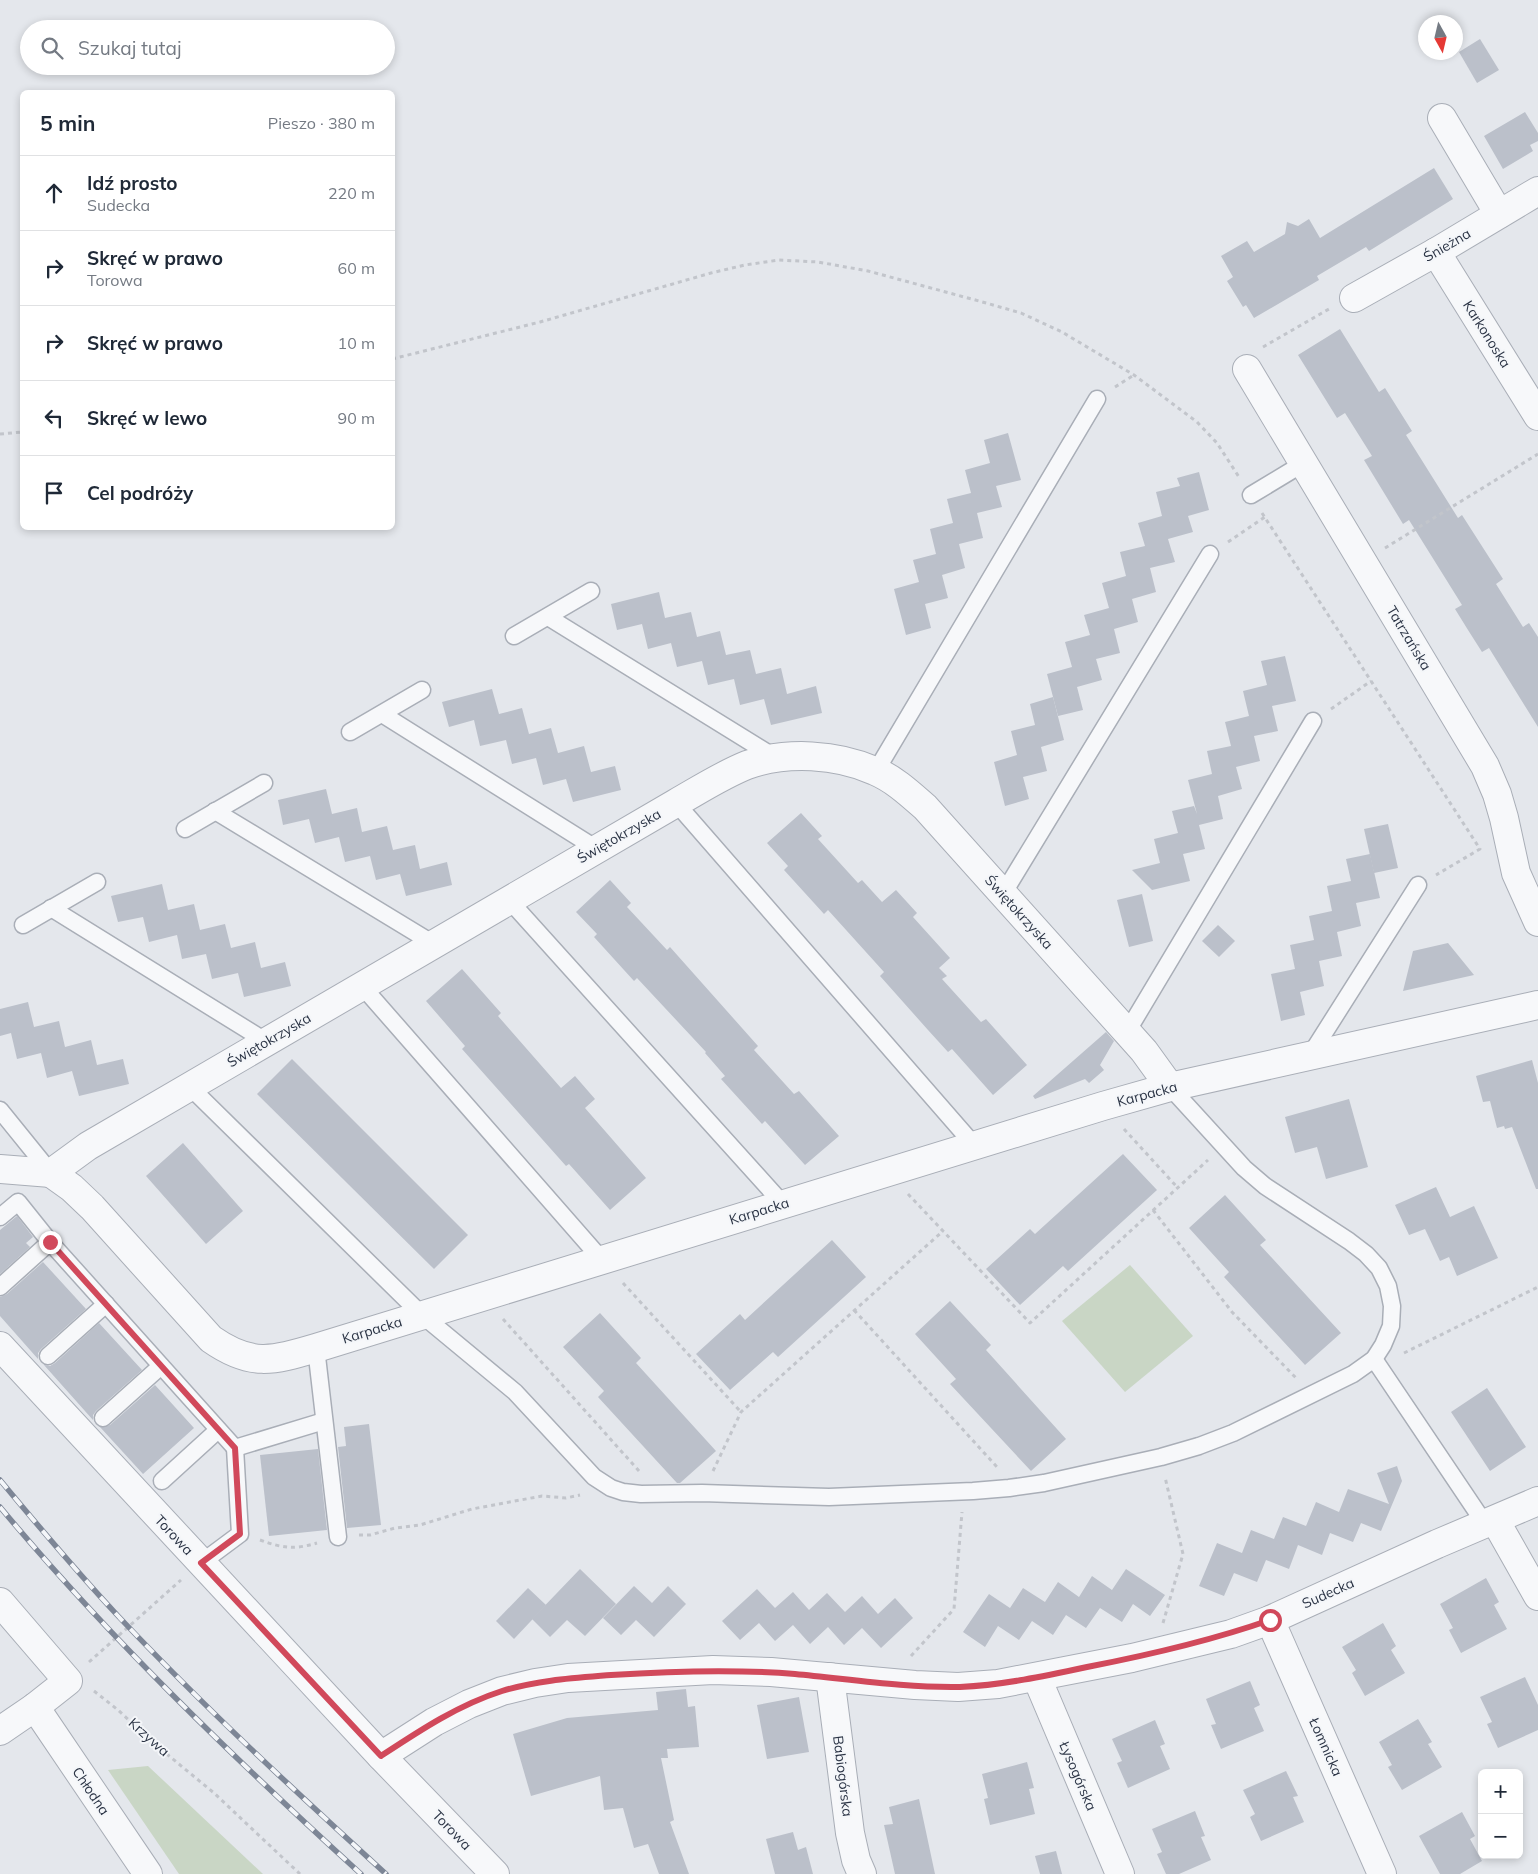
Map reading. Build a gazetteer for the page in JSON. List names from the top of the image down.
{
  "streets": {
    "street": [
      "Śnieżna",
      "Karkonoska",
      "Tatrzańska",
      "Świętokrzyska",
      "Karpacka",
      "Torowa",
      "Sudecka",
      "Łomnicka",
      "Babiogórska",
      "Łysogórska",
      "Chłodna"
    ],
    "path": ["Krzywa"]
  },
  "crossings": [
    ["Śnieżna", "Karkonoska"],
    ["Świętokrzyska", "Karpacka"],
    ["Torowa", "Sudecka"],
    ["Sudecka", "Łomnicka"],
    ["Sudecka", "Babiogórska"],
    ["Sudecka", "Łysogórska"]
  ],
  "north": "bottom",
  "page": {
    "search": "Szukaj tutaj",
    "heading": ["5 min", "Pieszo · 380 m"],
    "list": [
      ["Idź prosto", "Sudecka", "220 m"],
      ["Skręć w prawo", "Torowa", "60 m"],
      ["Skręć w prawo", "10 m"],
      ["Skręć w lewo", "90 m"],
      "Cel podróży"
    ],
    "map_buttons": ["+", "−"]
  }
}
